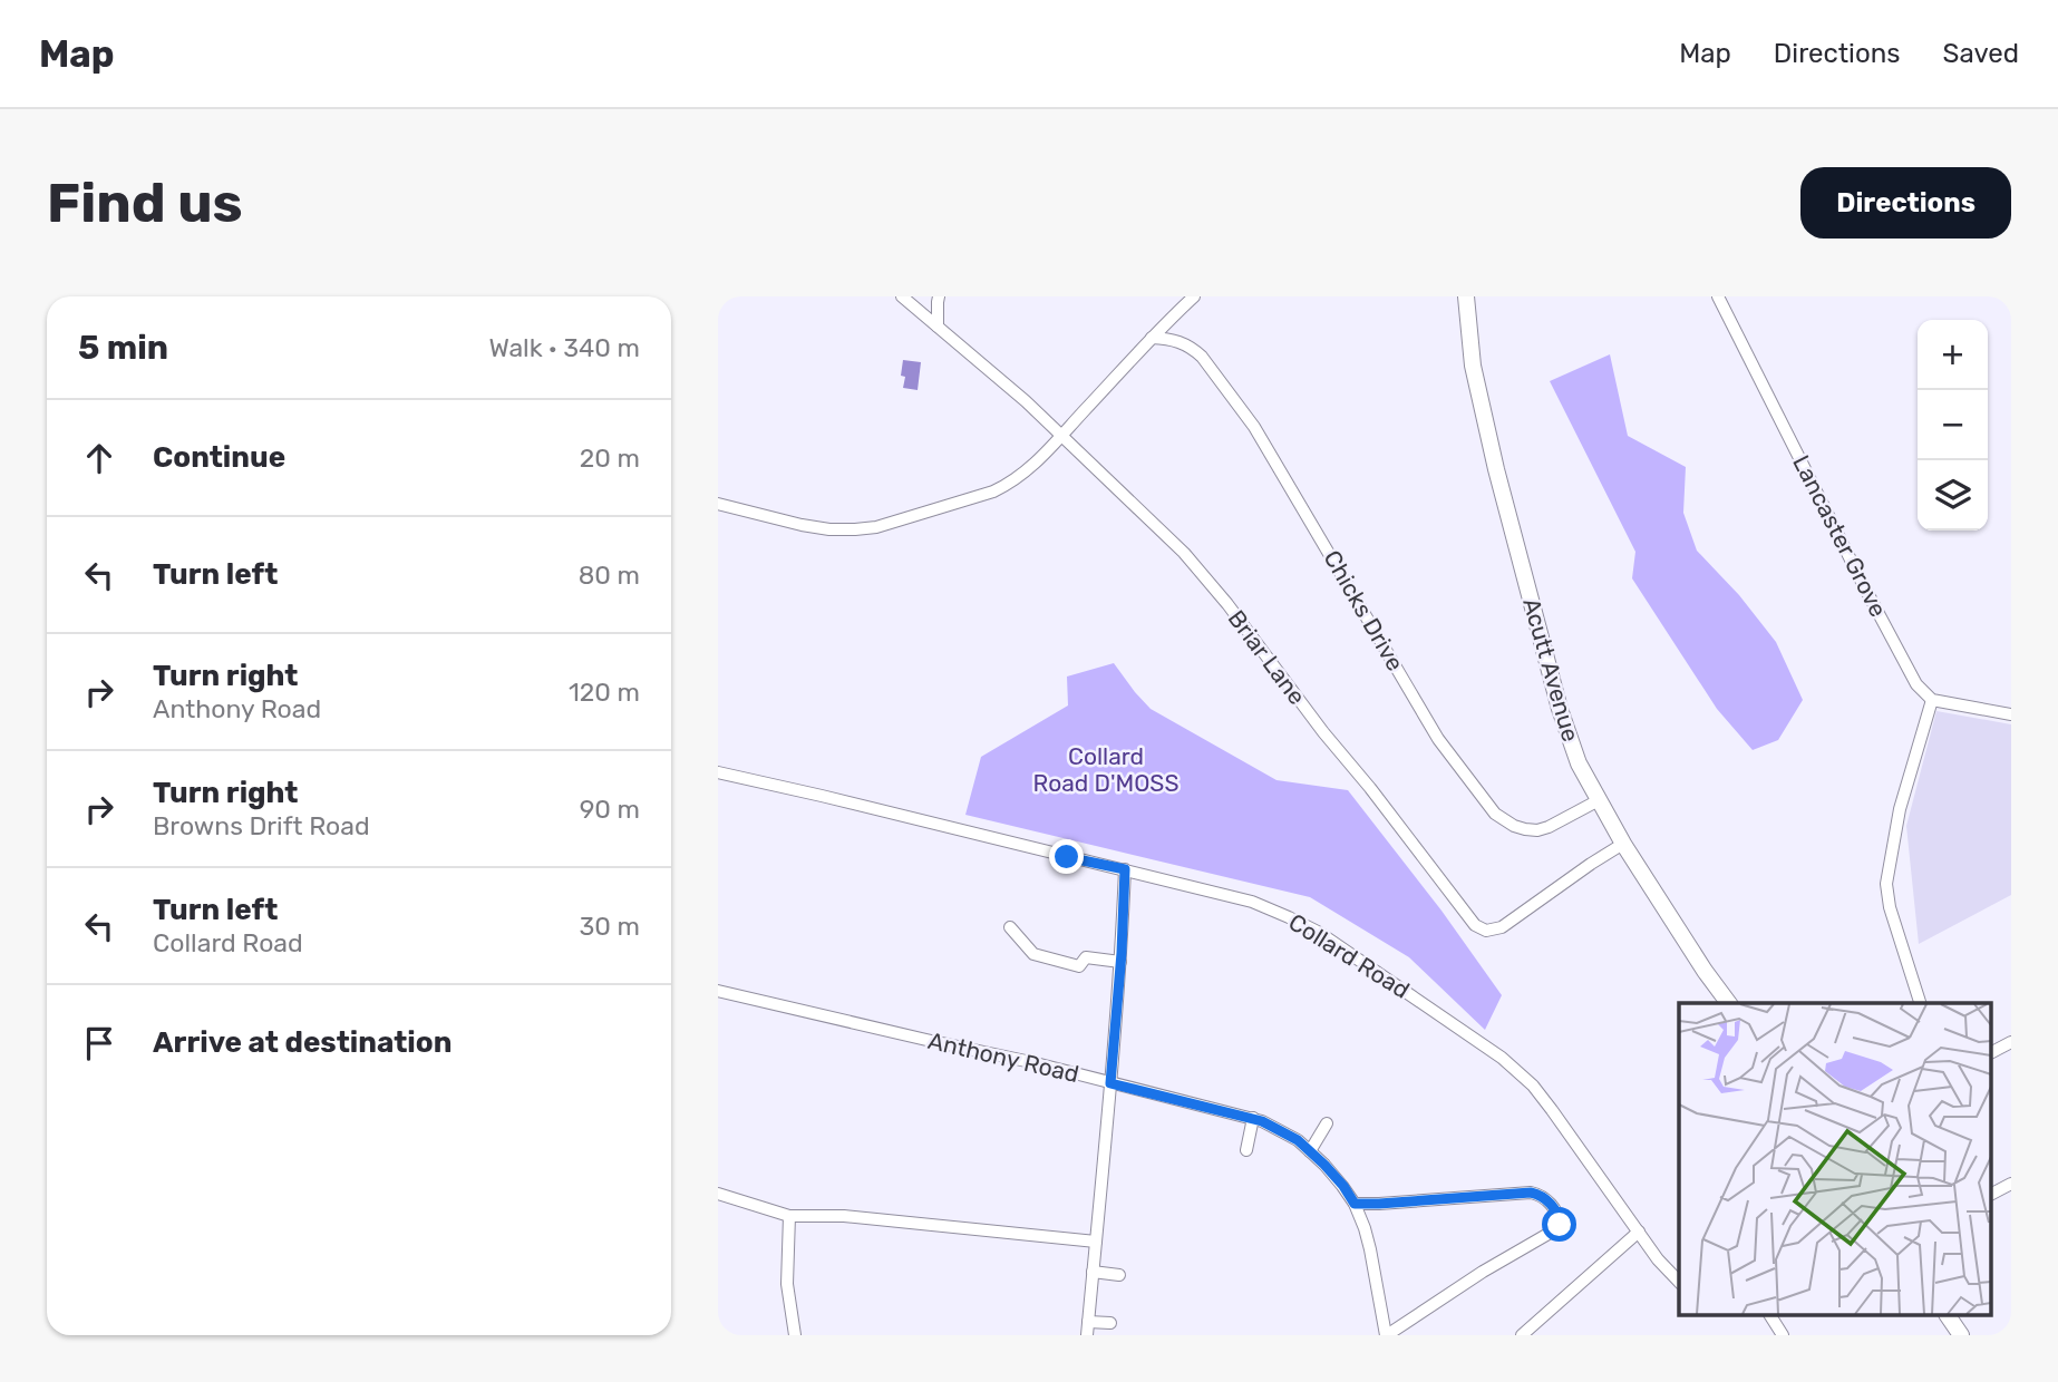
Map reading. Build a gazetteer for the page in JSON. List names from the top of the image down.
{
  "streets": {
    "street": [
      "Lancaster Grove",
      "Chicks Drive",
      "Briar Lane",
      "Acutt Avenue",
      "Collard Road",
      "Anthony Road"
    ]
  },
  "crossings": [
    ["Chicks Drive", "Acutt Avenue"],
    ["Briar Lane", "Acutt Avenue"]
  ],
  "parks": ["Collard Road D'MOSS"],
  "page": {
    "header": "Map",
    "nav": ["Map", "Directions", "Saved"],
    "buttons": "Directions",
    "title": "Find us",
    "heading": ["5 min", "Walk · 340 m"],
    "map_buttons": ["+", "−"],
    "list": [
      ["Continue", "20 m"],
      ["Turn left", "80 m"],
      ["Turn right", "Anthony Road", "120 m"],
      ["Turn right", "Browns Drift Road", "90 m"],
      ["Turn left", "Collard Road", "30 m"],
      "Arrive at destination"
    ]
  }
}
